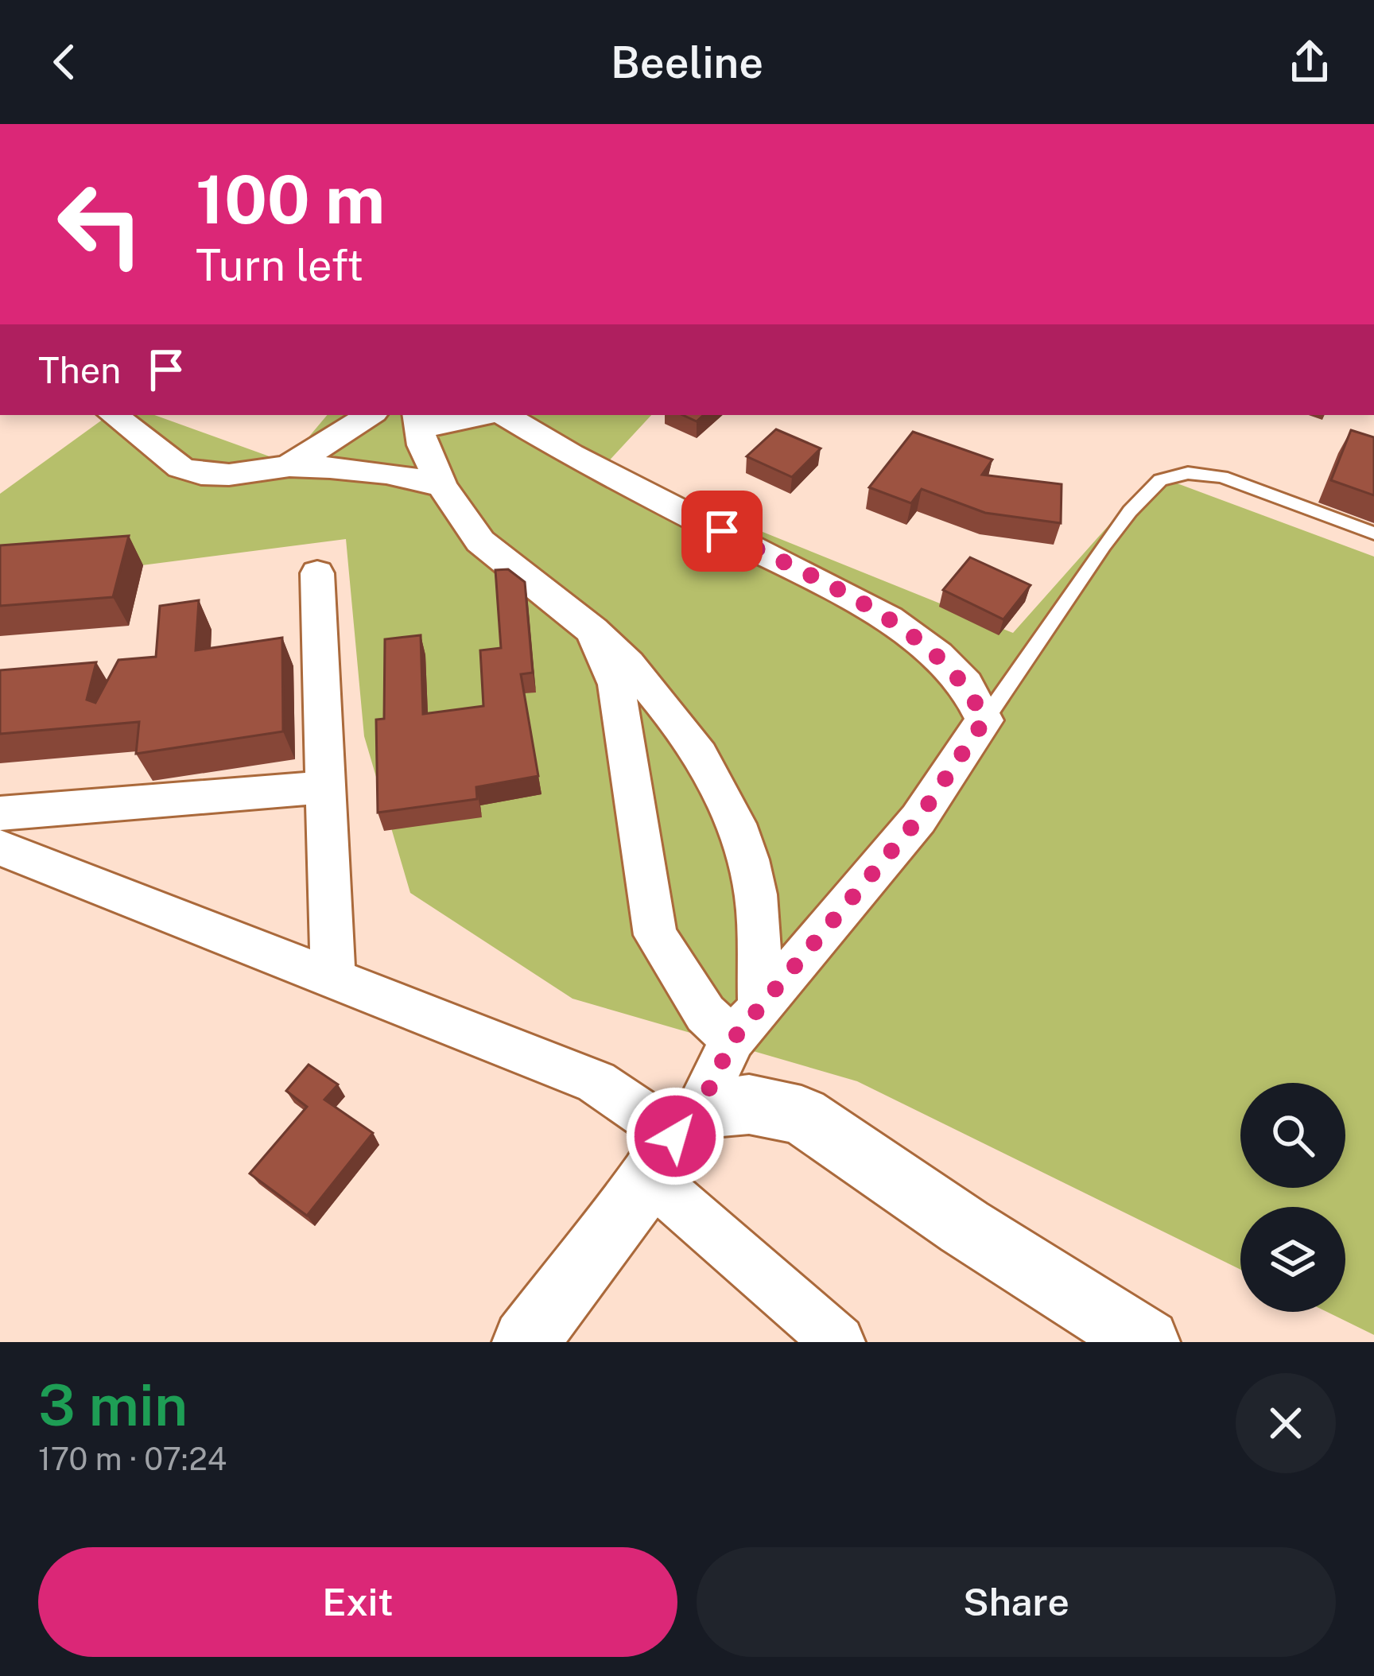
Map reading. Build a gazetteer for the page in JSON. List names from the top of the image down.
{
  "page": {
    "header": "Beeline",
    "turn": ["100 m", "Turn left"],
    "then": "Then",
    "heading": ["3 min", "170 m · 07:24"],
    "buttons": ["Exit", "Share"]
  }
}
